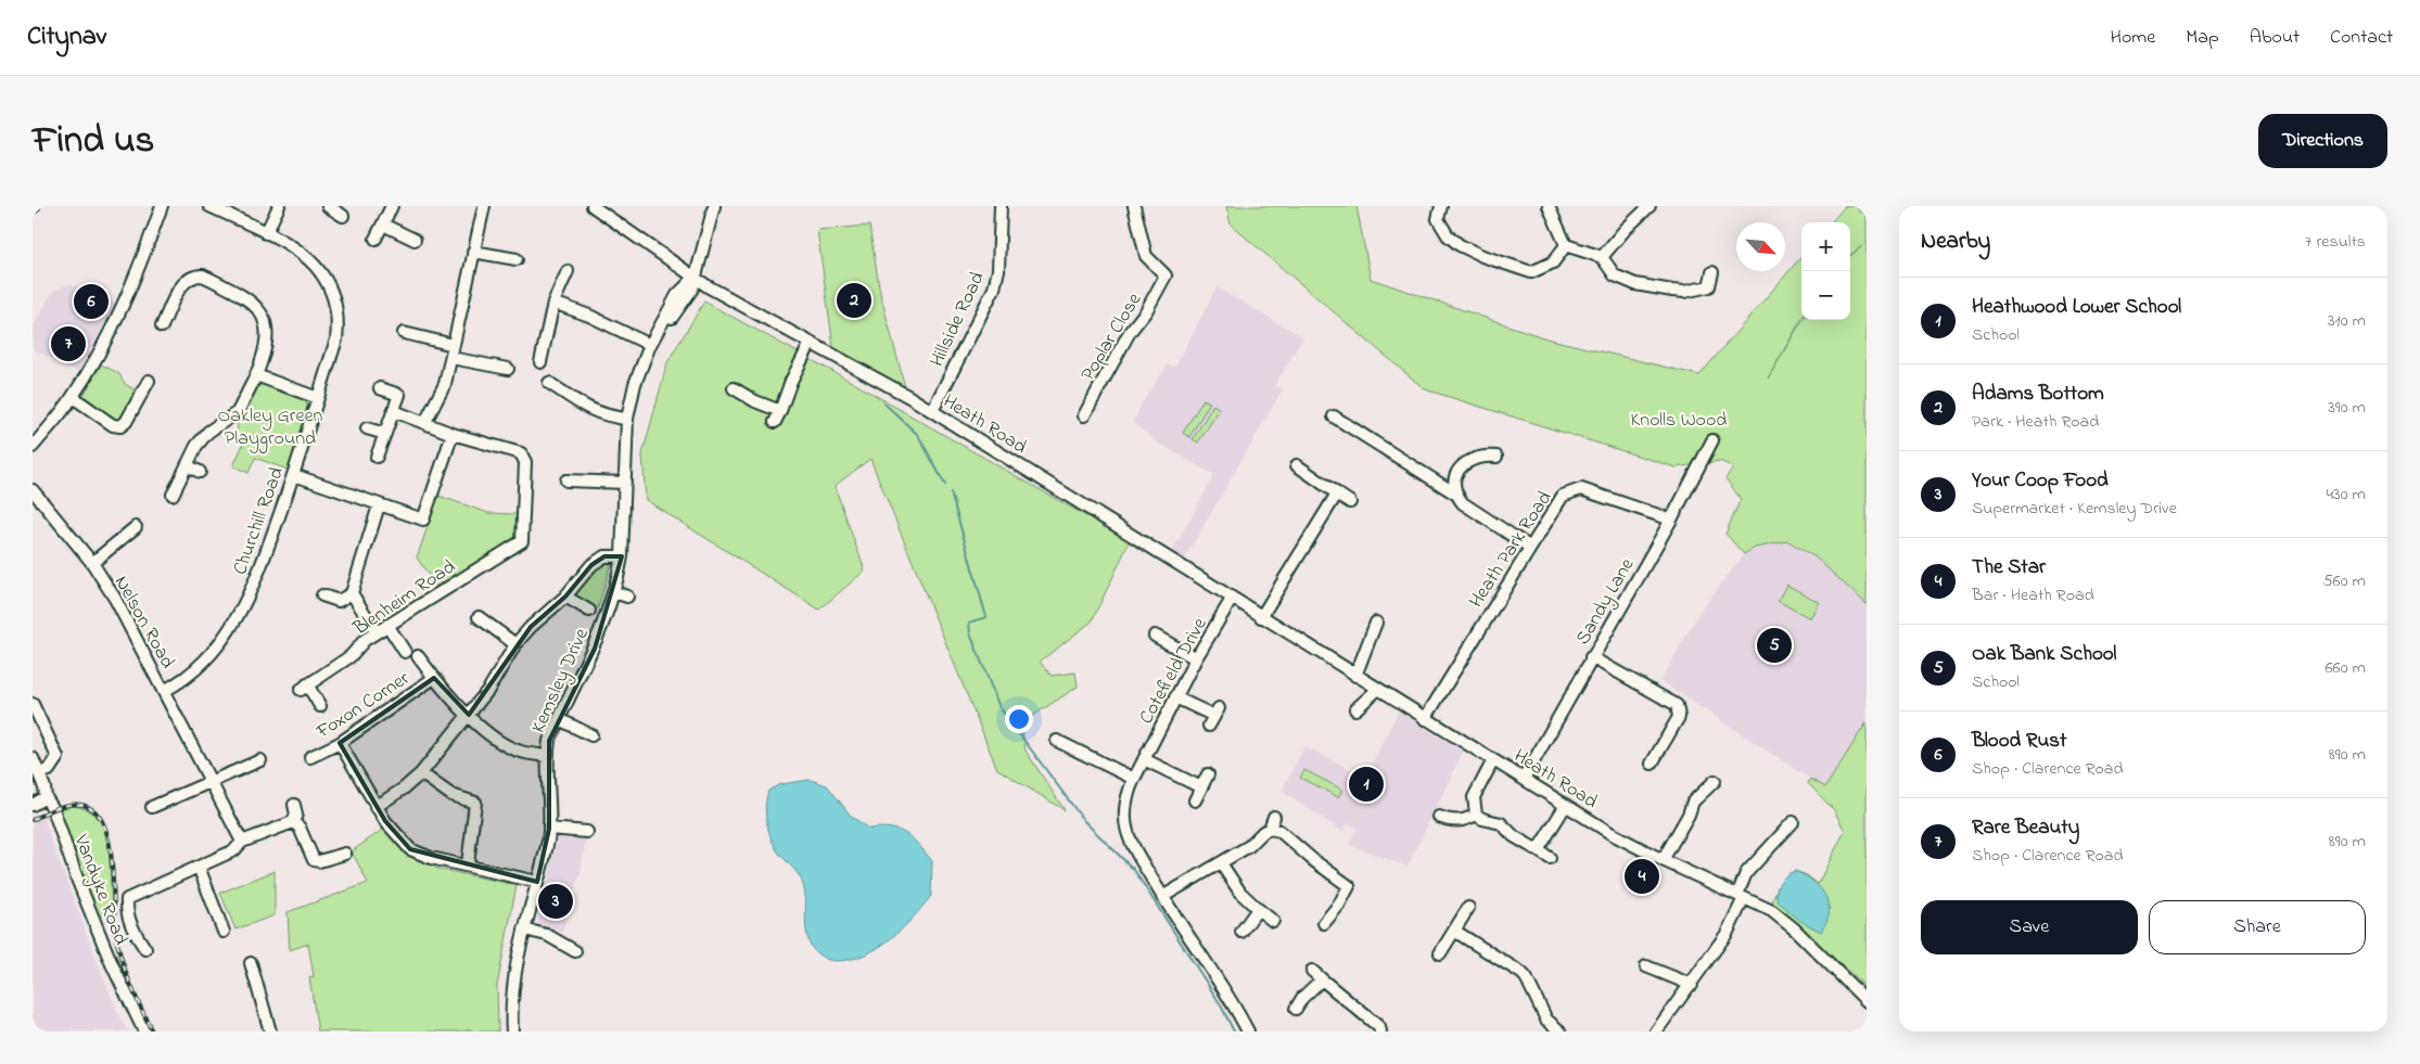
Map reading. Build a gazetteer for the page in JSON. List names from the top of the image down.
{
  "streets": {
    "street": [
      "Hillside Road",
      "Poplar Close",
      "Heath Road",
      "Churchill Road",
      "Heath Park Road",
      "Blenheim Road",
      "Sandy Lane",
      "Nelson Road",
      "Cotefield Drive",
      "Kemsley Drive",
      "Foxon Corner",
      "Vandyke Road"
    ]
  },
  "crossings": [
    ["Hillside Road", "Heath Road"],
    ["Heath Road", "Heath Park Road"],
    ["Heath Road", "Sandy Lane"],
    ["Heath Road", "Cotefield Drive"],
    ["Heath Road", "Kemsley Drive"],
    ["Churchill Road", "Nelson Road"],
    ["Heath Park Road", "Sandy Lane"]
  ],
  "parks": ["Oakley Green Playground", "Knolls Wood"],
  "north": "bottom right",
  "page": {
    "header": "Citynav",
    "nav": [
      "Home",
      "Map",
      "About",
      "Contact"
    ],
    "title": "Find us",
    "buttons": [
      "Directions",
      ["Save", "Share"]
    ],
    "heading": ["Nearby", "7 results"],
    "map_buttons": ["+", "−"],
    "list": [
      {
        "mark": "1",
        "name": "Heathwood Lower School",
        "note": "School",
        "value": "310 m"
      },
      {
        "mark": "2",
        "name": "Adams Bottom",
        "note": "Park · Heath Road",
        "value": "390 m"
      },
      {
        "mark": "3",
        "name": "Your Coop Food",
        "note": "Supermarket · Kemsley Drive",
        "value": "430 m"
      },
      {
        "mark": "4",
        "name": "The Star",
        "note": "Bar · Heath Road",
        "value": "560 m"
      },
      {
        "mark": "5",
        "name": "Oak Bank School",
        "note": "School",
        "value": "660 m"
      },
      {
        "mark": "6",
        "name": "Blood Rust",
        "note": "Shop · Clarence Road",
        "value": "890 m"
      },
      {
        "mark": "7",
        "name": "Rare Beauty",
        "note": "Shop · Clarence Road",
        "value": "890 m"
      }
    ],
    "pins": [
      "2",
      "6",
      "7",
      "5",
      "1",
      "4",
      "3"
    ]
  }
}
